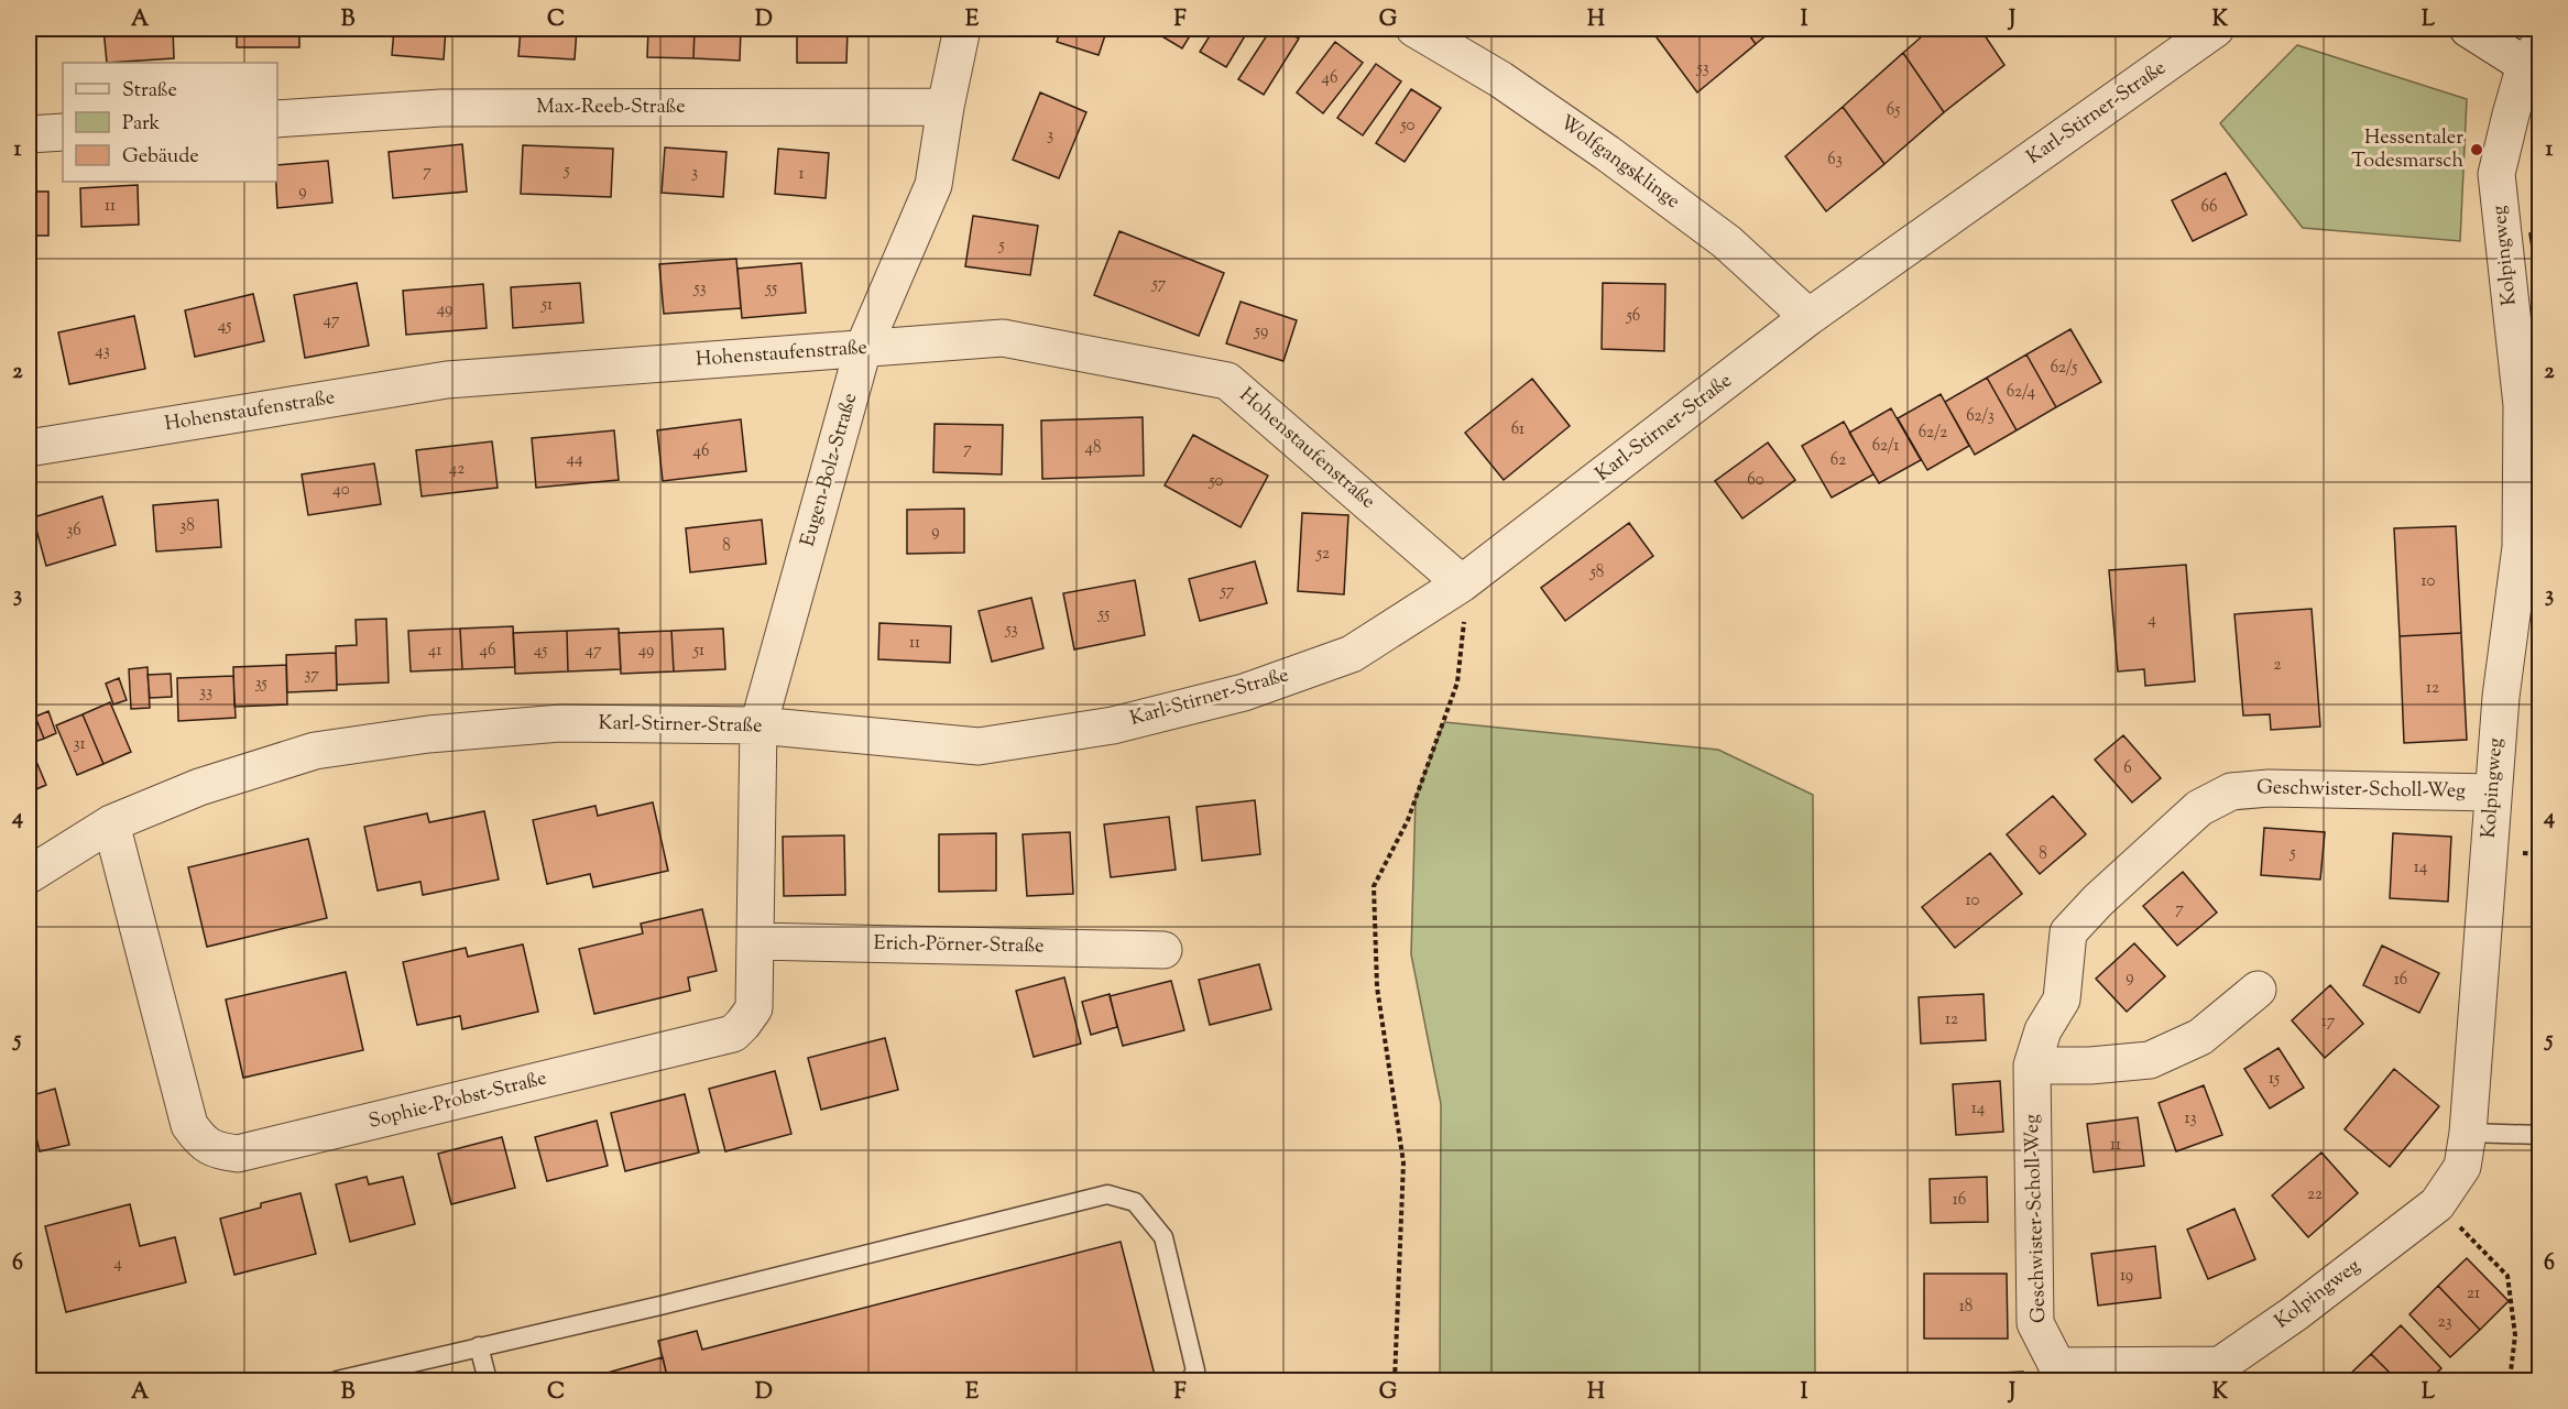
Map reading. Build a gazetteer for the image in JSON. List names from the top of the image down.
{
  "streets": {
    "street": [
      "Max-Reeb-Straße",
      "Karl-Stirner-Straße",
      "Wolfgangsklinge",
      "Kolpingweg",
      "Hohenstaufenstraße",
      "Eugen-Bolz-Straße",
      "Geschwister-Scholl-Weg",
      "Erich-Pörner-Straße",
      "Sophie-Probst-Straße"
    ]
  },
  "crossings": [
    ["Max-Reeb-Straße", "Eugen-Bolz-Straße"],
    ["Karl-Stirner-Straße", "Wolfgangsklinge"],
    ["Karl-Stirner-Straße", "Hohenstaufenstraße"],
    ["Karl-Stirner-Straße", "Eugen-Bolz-Straße"],
    ["Karl-Stirner-Straße", "Sophie-Probst-Straße"],
    ["Kolpingweg", "Geschwister-Scholl-Weg"],
    ["Hohenstaufenstraße", "Eugen-Bolz-Straße"],
    ["Eugen-Bolz-Straße", "Sophie-Probst-Straße"],
    ["Erich-Pörner-Straße", "Sophie-Probst-Straße"]
  ],
  "places": ["Hessentaler Todesmarsch"],
  "house_numbers": [
    "53",
    "46",
    "65",
    "50",
    "3",
    "63",
    "5",
    "7",
    "3",
    "1",
    "9",
    "11",
    "66",
    "5",
    "57",
    "53",
    "55",
    "51",
    "49",
    "56",
    "47",
    "45",
    "59",
    "43",
    "62/5",
    "62/4",
    "62/3",
    "61",
    "62/2",
    "62/1",
    "48",
    "7",
    "46",
    "44",
    "62",
    "42",
    "60",
    "50",
    "40",
    "38",
    "36",
    "9",
    "8",
    "52",
    "58",
    "10",
    "57",
    "55",
    "4",
    "53",
    "11",
    "41",
    "46",
    "45",
    "47",
    "49",
    "51",
    "2",
    "37",
    "35",
    "12",
    "33",
    "31",
    "6",
    "5",
    "8",
    "14",
    "10",
    "7",
    "9",
    "16",
    "12",
    "17",
    "15",
    "14",
    "13",
    "11",
    "22",
    "16",
    "4",
    "19",
    "21",
    "18",
    "23"
  ],
  "legend": ["Straße", "Park", "Gebäude"],
  "grid": {
    "columns": [
      "A",
      "B",
      "C",
      "D",
      "E",
      "F",
      "G",
      "H",
      "I",
      "J",
      "K",
      "L"
    ],
    "rows": [
      "1",
      "2",
      "3",
      "4",
      "5",
      "6"
    ]
  }
}
